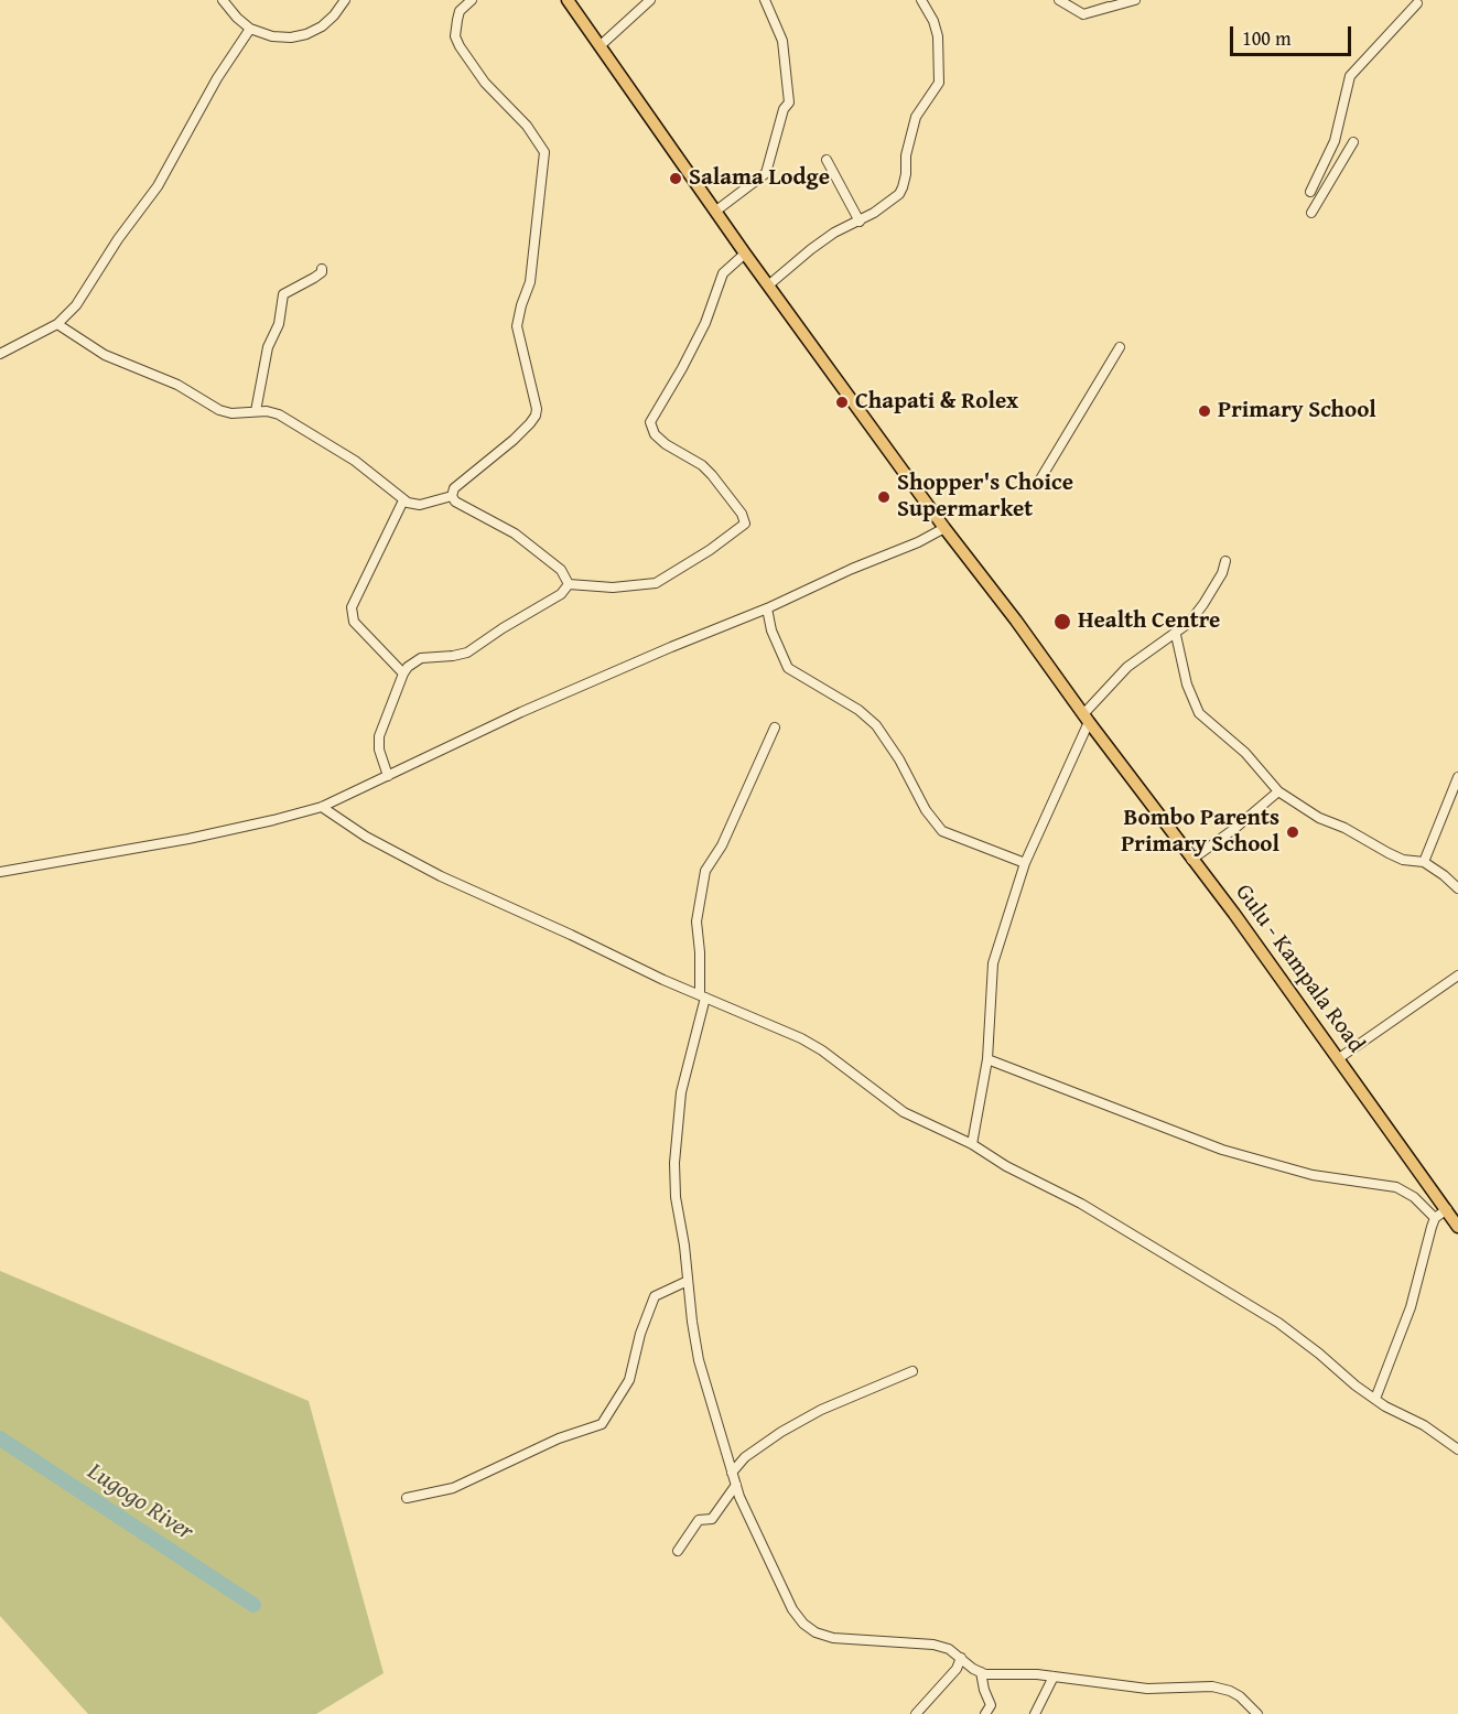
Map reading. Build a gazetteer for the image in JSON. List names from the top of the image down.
{
  "streets": {
    "main road": ["Gulu - Kampala Road"]
  },
  "water": ["Lugogo River"],
  "places": [
    "Salama Lodge",
    "Chapati & Rolex",
    "Primary School",
    "Shopper's Choice Supermarket",
    "Health Centre",
    "Bombo Parents Primary School"
  ],
  "scale_bar": "100 m"
}
